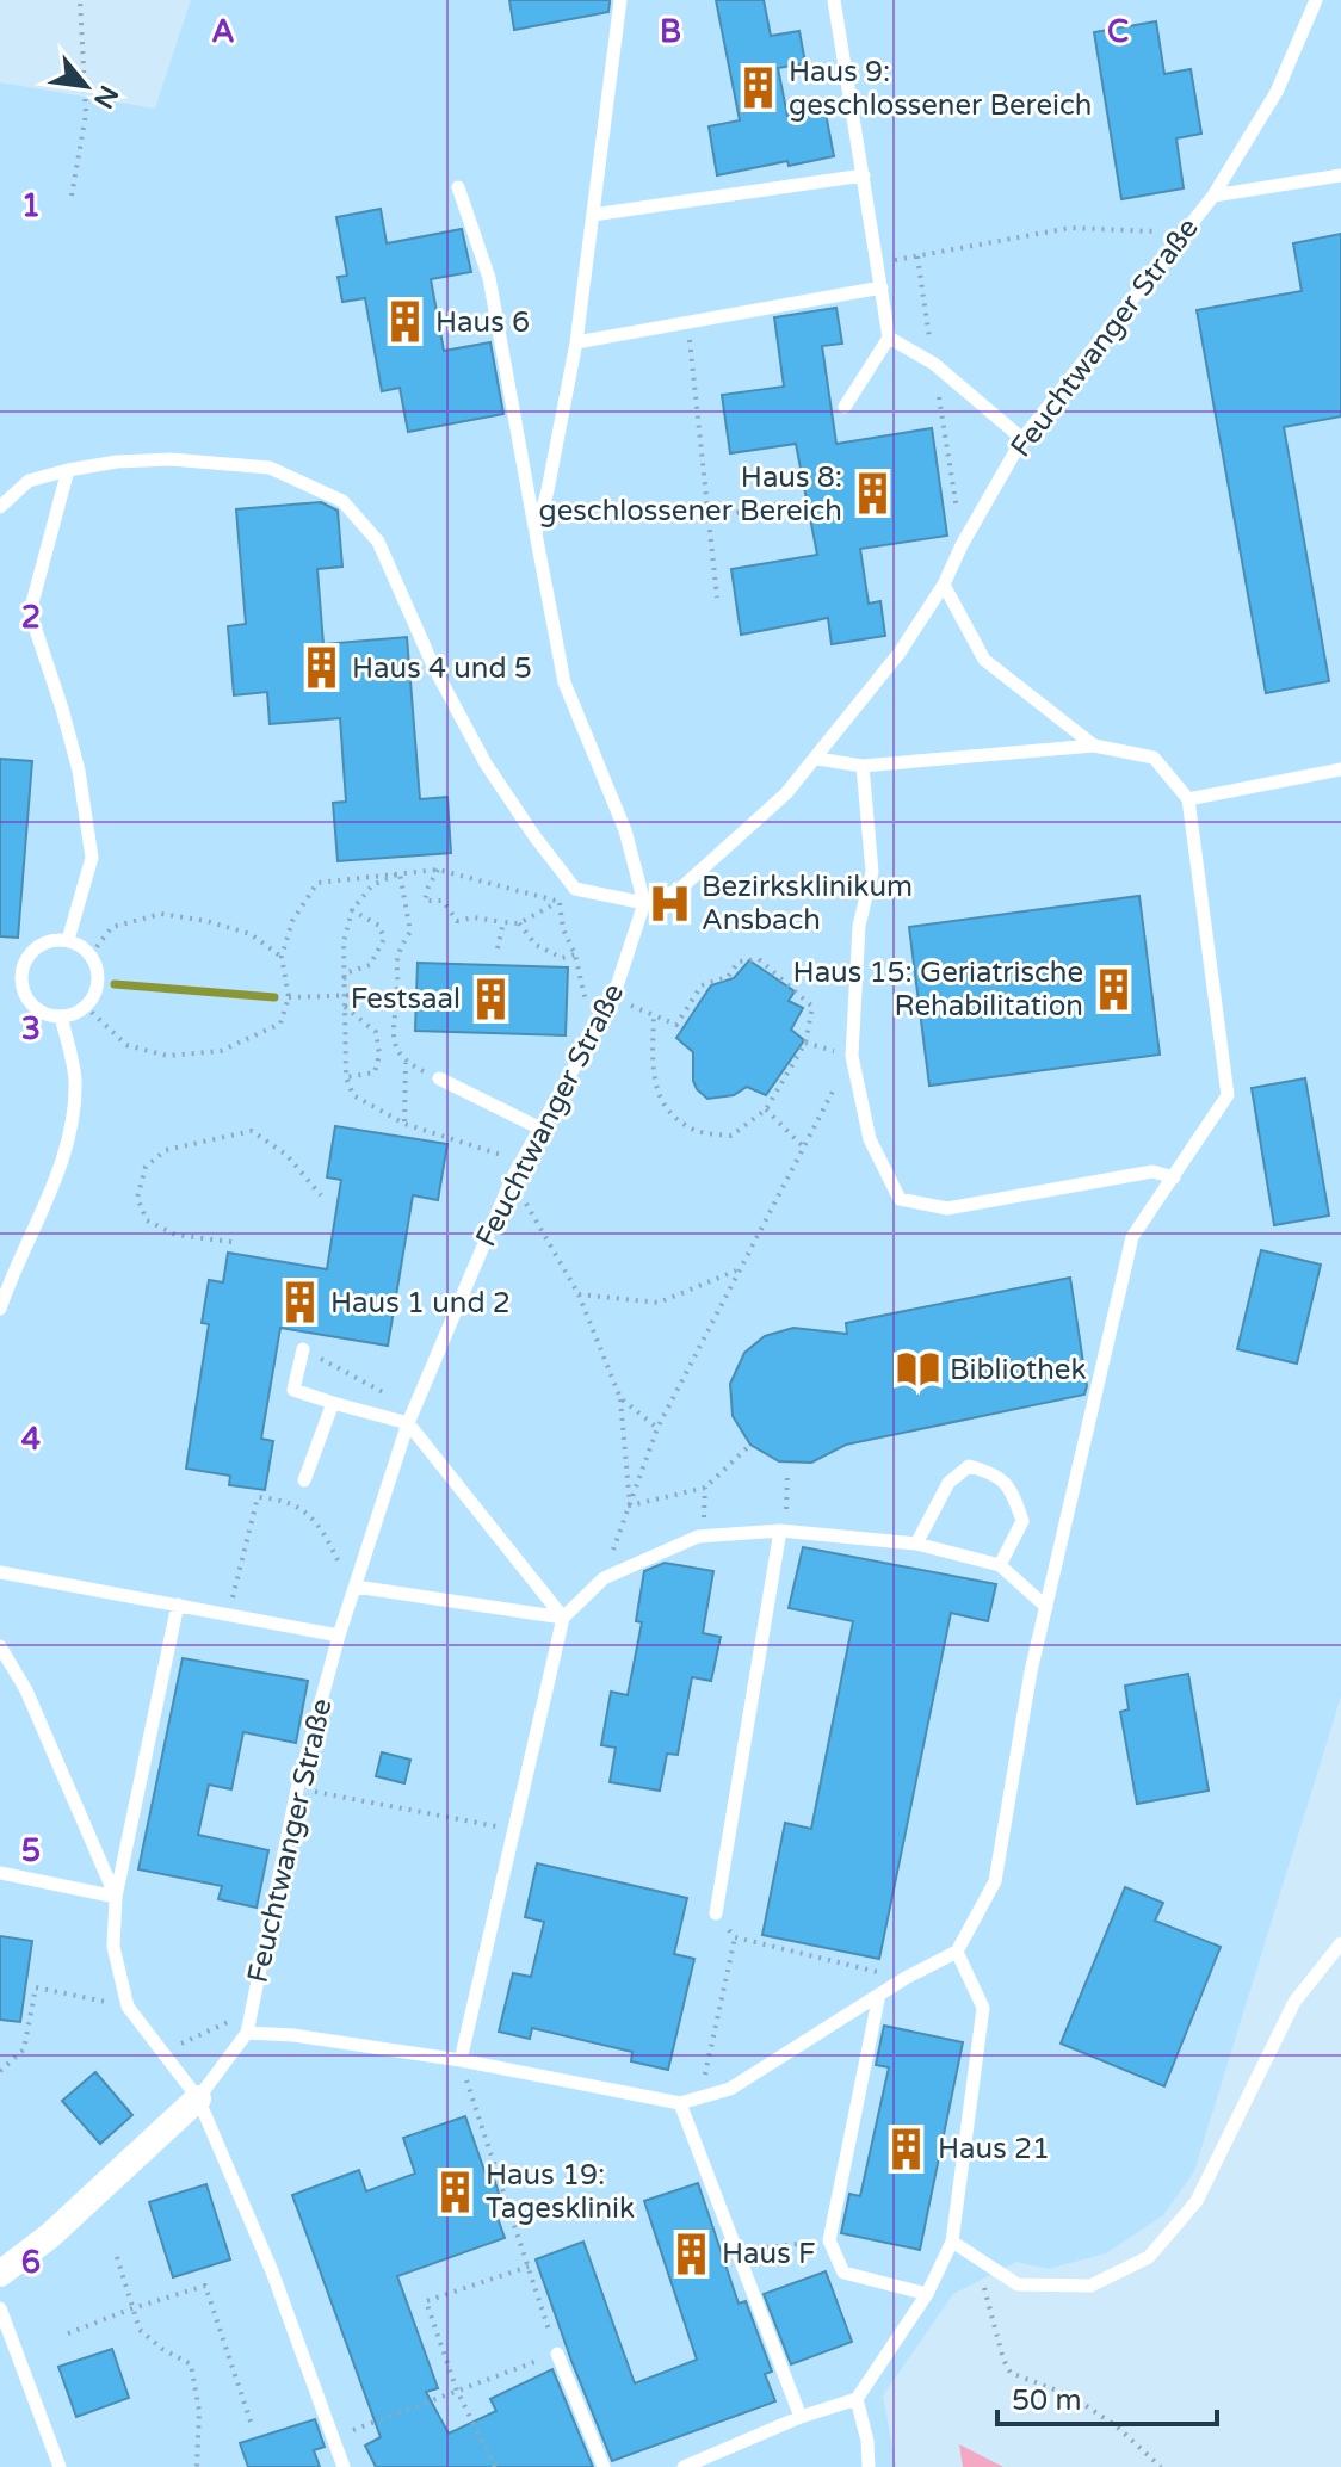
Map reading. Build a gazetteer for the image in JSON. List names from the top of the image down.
{
  "streets": {
    "street": ["Feuchtwanger Straße"]
  },
  "places": {
    "building": [
      "Haus 9: geschlossener Bereich",
      "Haus 6",
      "Haus 8: geschlossener Bereich",
      "Haus 4 und 5",
      "Haus 15: Geriatrische Rehabilitation",
      "Festsaal",
      "Haus 1 und 2",
      "Haus 21",
      "Haus 19: Tagesklinik",
      "Haus F"
    ],
    "hospital": ["Bezirksklinikum Ansbach"],
    "library": ["Bibliothek"]
  },
  "scale_bar": "50 m",
  "north": "bottom right",
  "grid": {
    "columns": ["A", "B", "C"],
    "rows": [
      "1",
      "2",
      "3",
      "4",
      "5",
      "6"
    ]
  }
}
